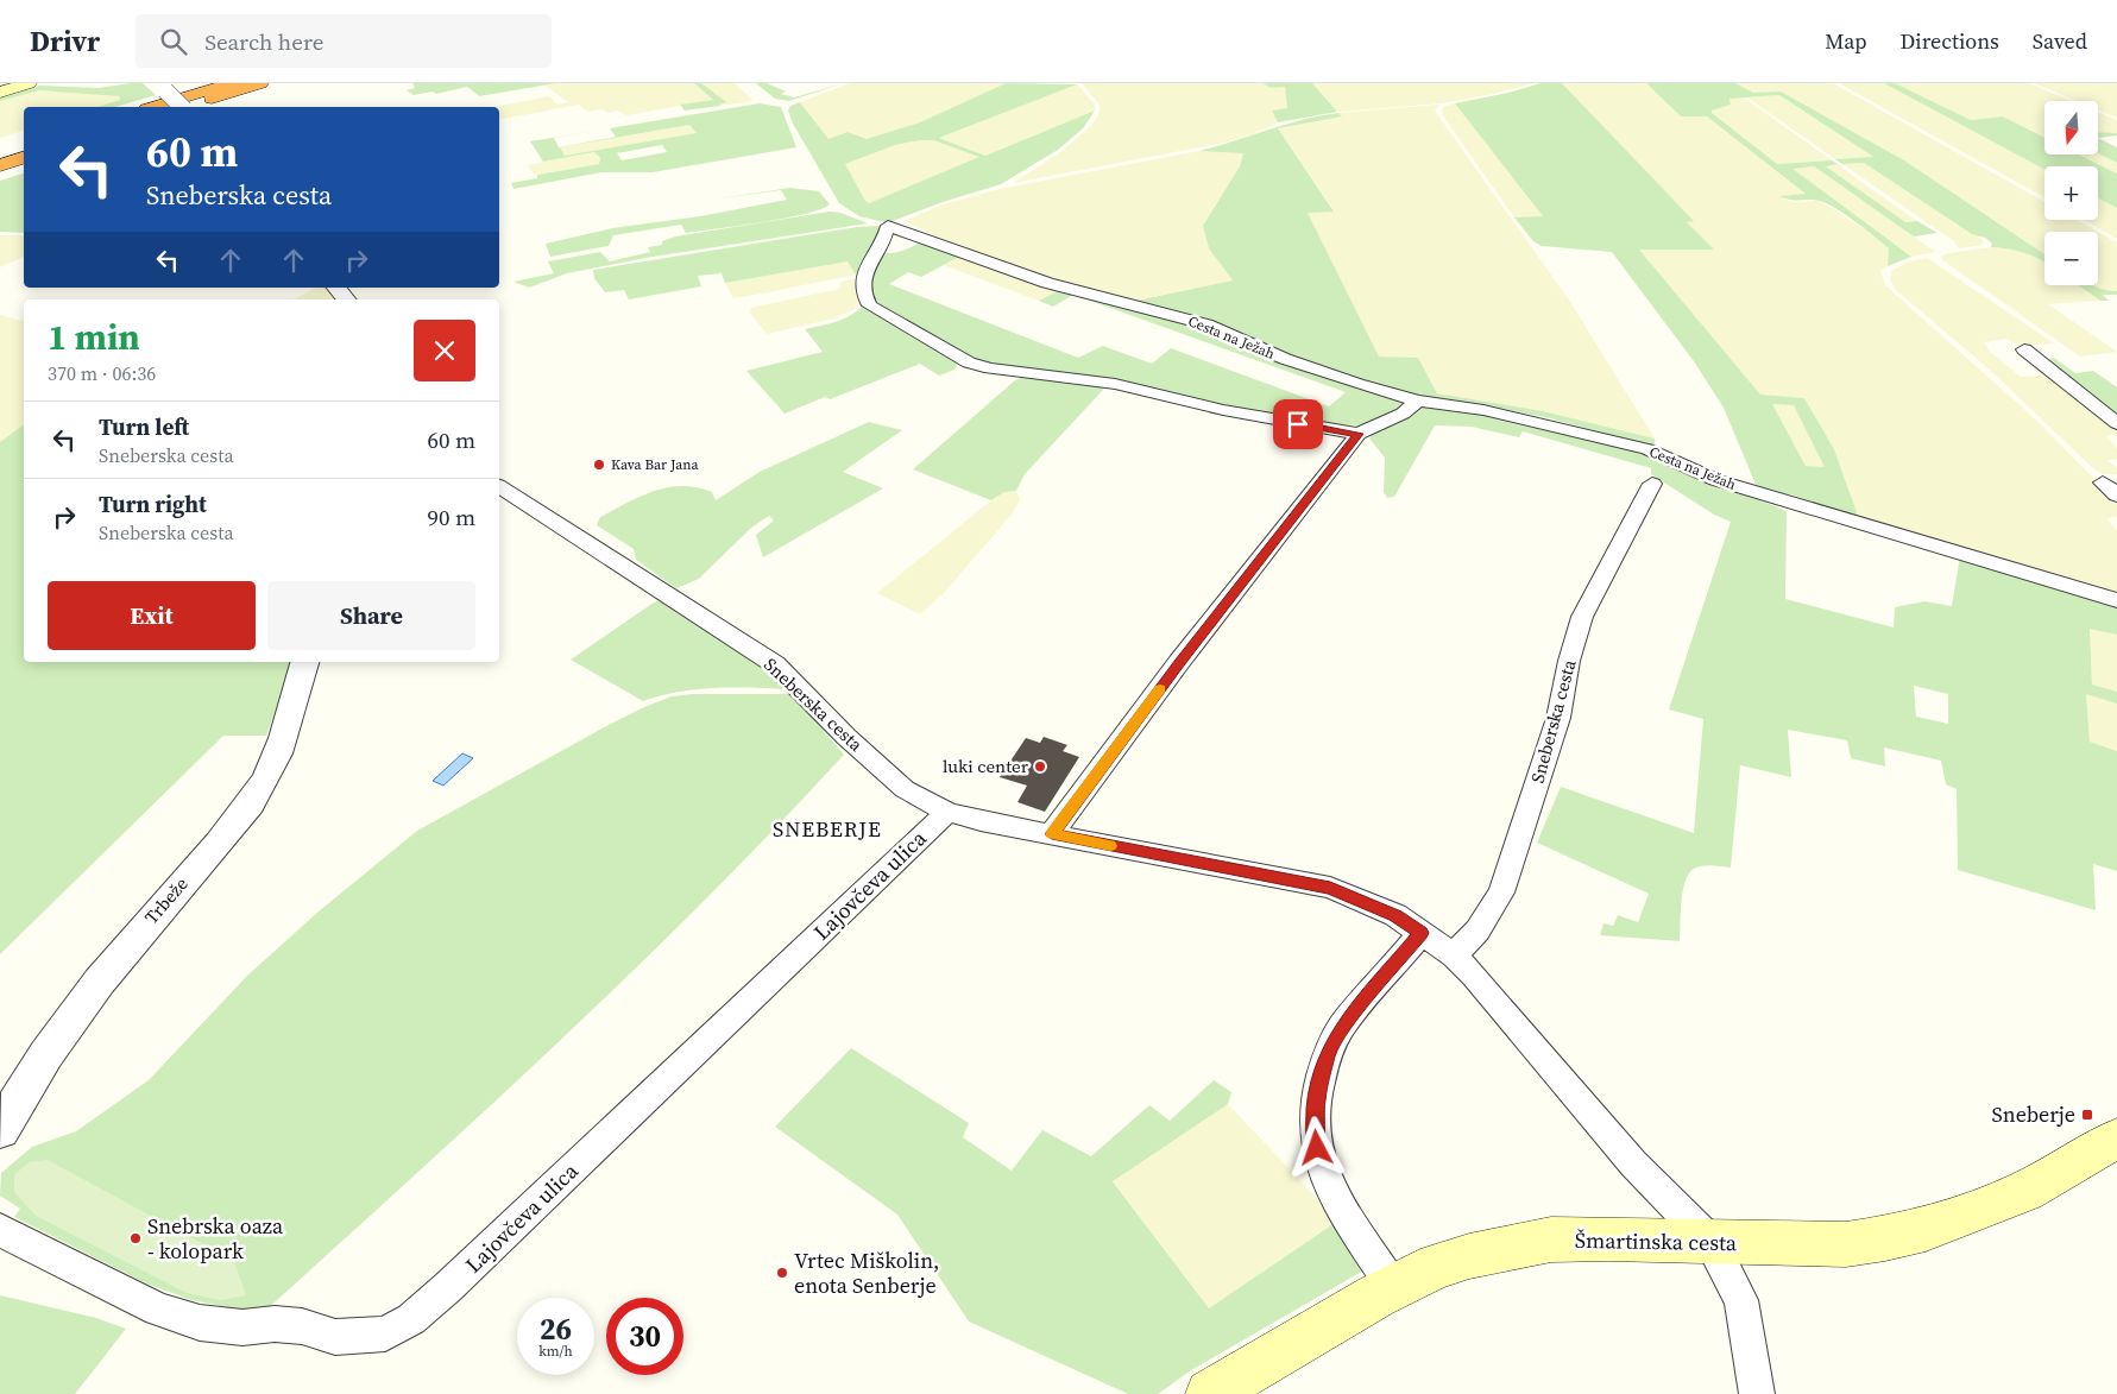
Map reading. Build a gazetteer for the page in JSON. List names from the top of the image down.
{
  "streets": {
    "main road": ["Šmartinska cesta"],
    "street": [
      "Cesta na Ježah",
      "Sneberska cesta",
      "Lajovčeva ulica",
      "Trbeže"
    ]
  },
  "crossings": [
    ["Sneberska cesta", "Lajovčeva ulica"],
    ["Sneberska cesta", "Šmartinska cesta"]
  ],
  "districts": ["SNEBERJE"],
  "places": {
    "other": [
      "Kava Bar Jana",
      "luki center",
      "Snebrska oaza - kolopark",
      "Vrtec Miškolin, enota Senberje"
    ],
    "transit": ["Sneberje"]
  },
  "north": "bottom",
  "page": {
    "header": "Drivr",
    "search": "Search here",
    "nav": ["Map", "Directions", "Saved"],
    "map_buttons": ["+", "−"],
    "turn": ["60 m", "Sneberska cesta"],
    "heading": ["1 min", "370 m · 06:36"],
    "list": [
      {
        "name": "Turn left",
        "note": "Sneberska cesta",
        "value": "60 m"
      },
      {
        "name": "Turn right",
        "note": "Sneberska cesta",
        "value": "90 m"
      }
    ],
    "buttons": ["Exit", "Share"],
    "speed": "26 km/h",
    "limit": "30"
  }
}
